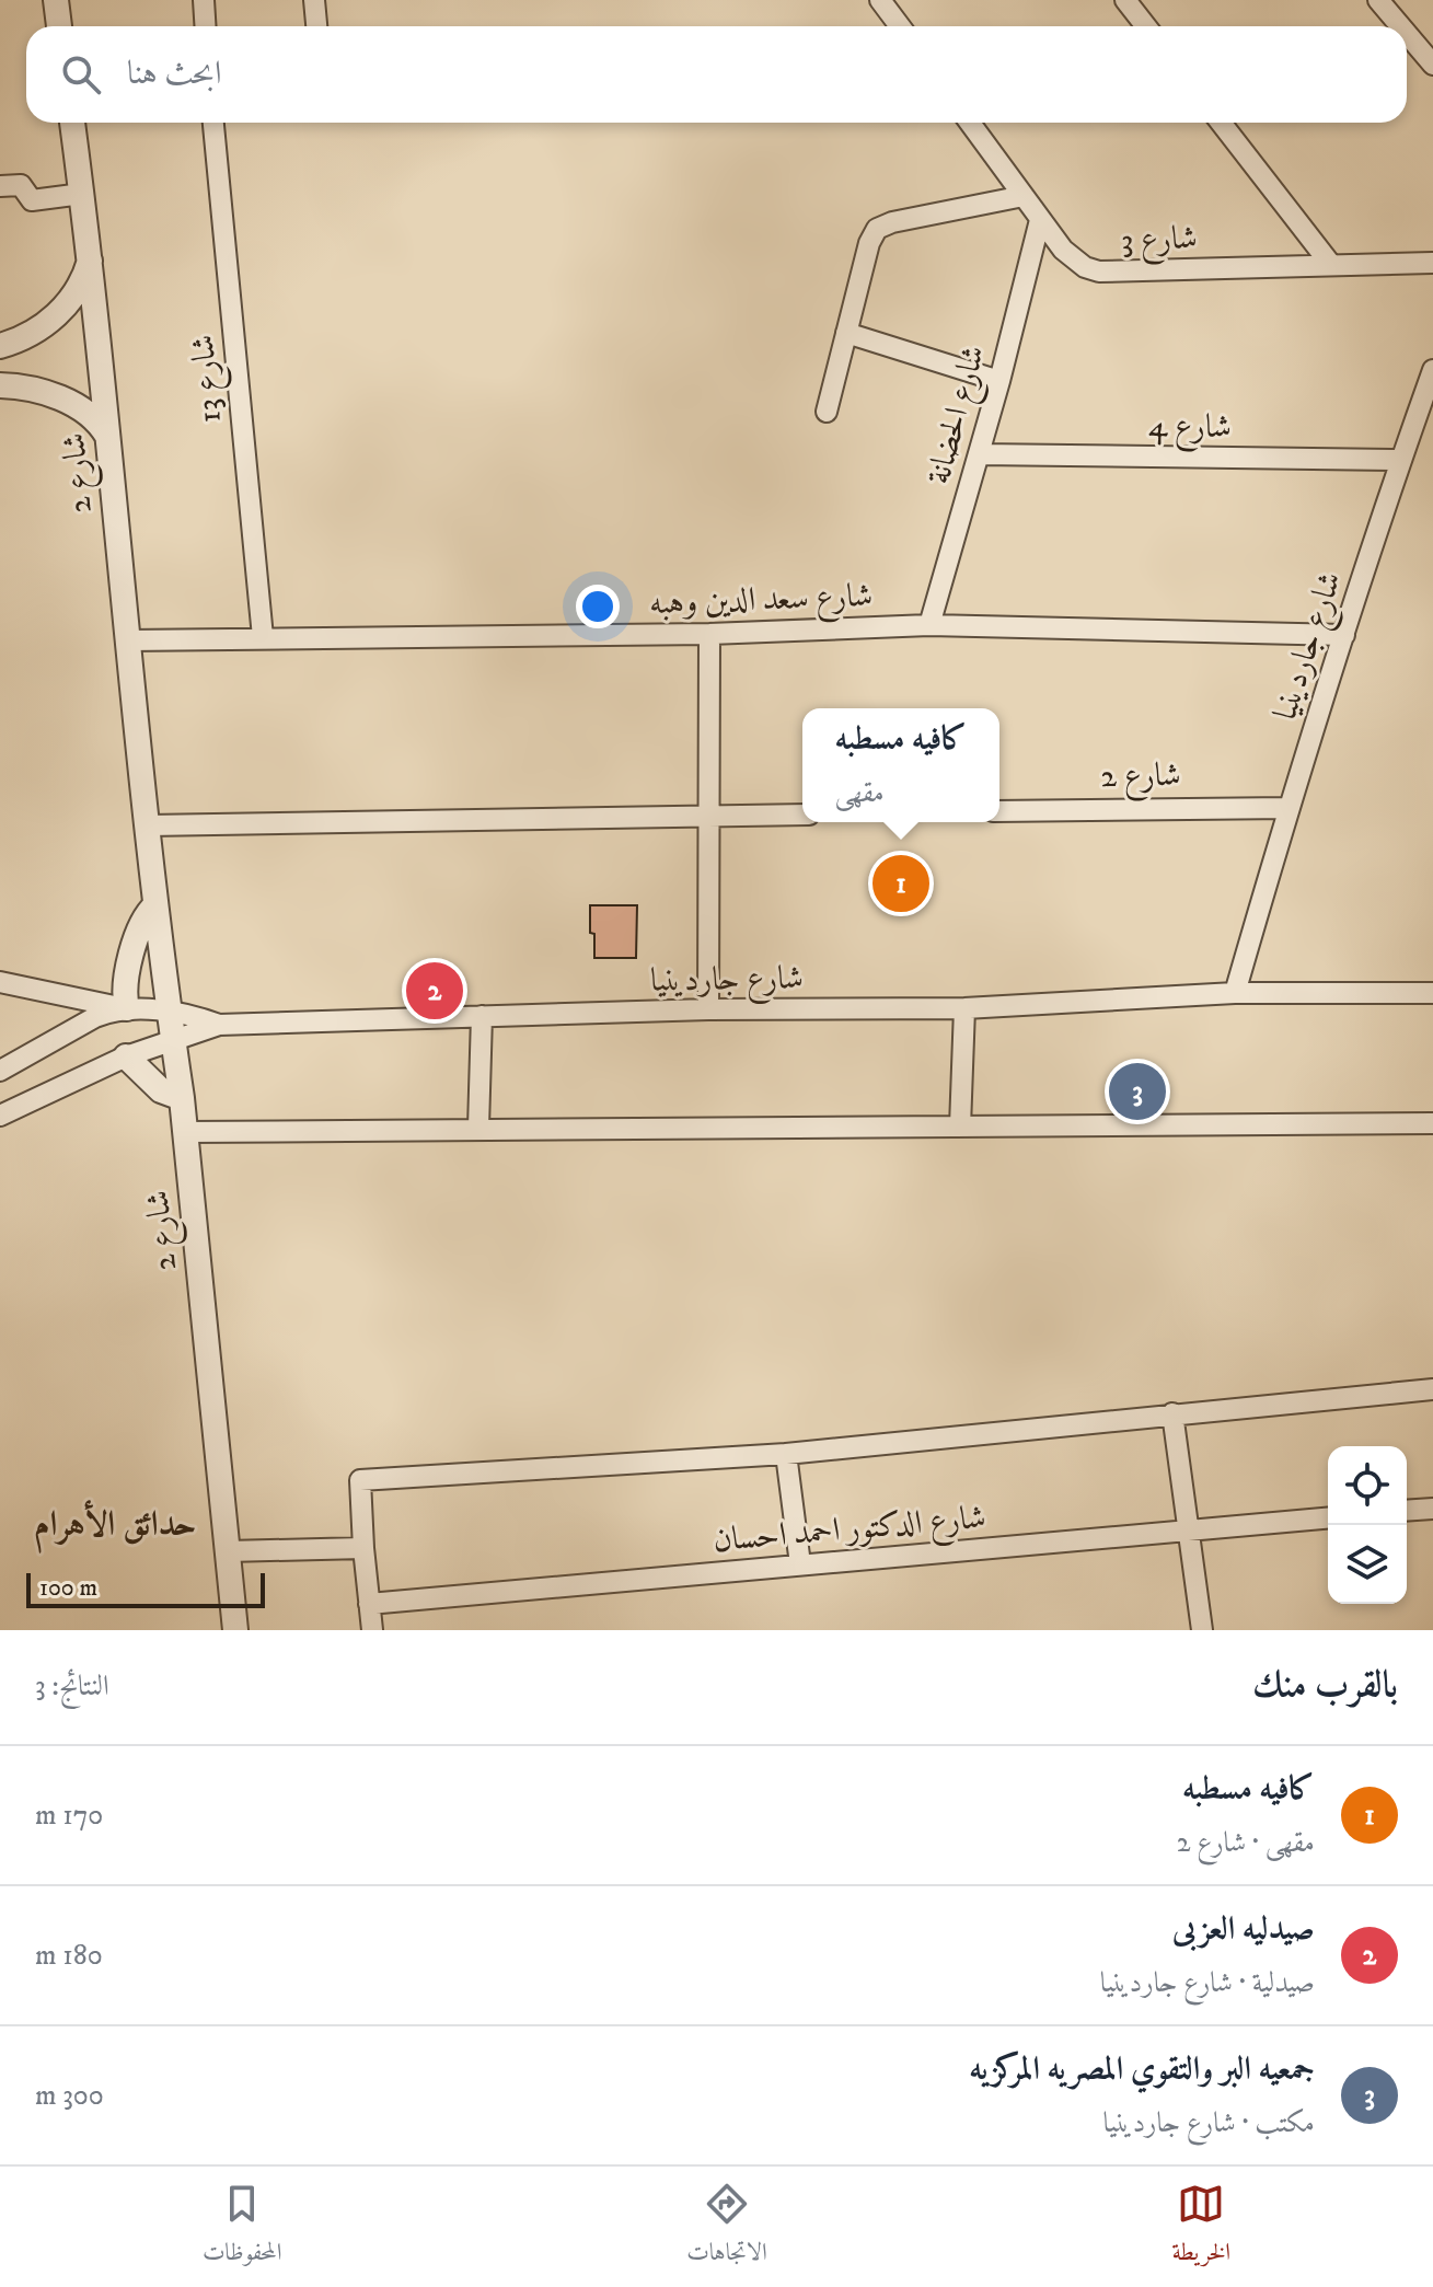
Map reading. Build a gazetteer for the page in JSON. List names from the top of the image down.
{
  "streets": {
    "street": [
      "شارع 3",
      "شارع 13",
      "شارع الحضانة",
      "شارع 4",
      "شارع 2",
      "شارع سعد الدين وهبه",
      "شارع جاردينيا",
      "شارع الدكتور احمد احسان"
    ]
  },
  "crossings": [
    ["شارع 3", "شارع الحضانة"],
    ["شارع 13", "شارع سعد الدين وهبه"],
    ["شارع الحضانة", "شارع 4"],
    ["شارع الحضانة", "شارع سعد الدين وهبه"],
    ["شارع 4", "شارع جاردينيا"],
    ["شارع 2", "شارع سعد الدين وهبه"],
    ["شارع 2", "شارع جاردينيا"],
    ["شارع سعد الدين وهبه", "شارع جاردينيا"]
  ],
  "districts": ["حدائق الأهرام"],
  "scale_bar": "100 m",
  "page": {
    "search": "ابحث هنا",
    "popup": ["كافيه مسطبه", "مقهى"],
    "pins": ["1", "2", "3"],
    "scale": "100 m",
    "heading": ["بالقرب منك", "النتائج: 3"],
    "list": [
      {
        "mark": "1",
        "name": "كافيه مسطبه",
        "note": "مقهى · شارع 2",
        "value": "170 m"
      },
      {
        "mark": "2",
        "name": "صيدليه العزبى",
        "note": "صيدلية · شارع جاردينيا",
        "value": "180 m"
      },
      {
        "mark": "3",
        "name": "جمعيه البر والتقوي المصريه المركزيه",
        "note": "مكتب · شارع جاردينيا",
        "value": "300 m"
      }
    ],
    "nav": ["الخريطة", "الاتجاهات", "المحفوظات"]
  }
}
